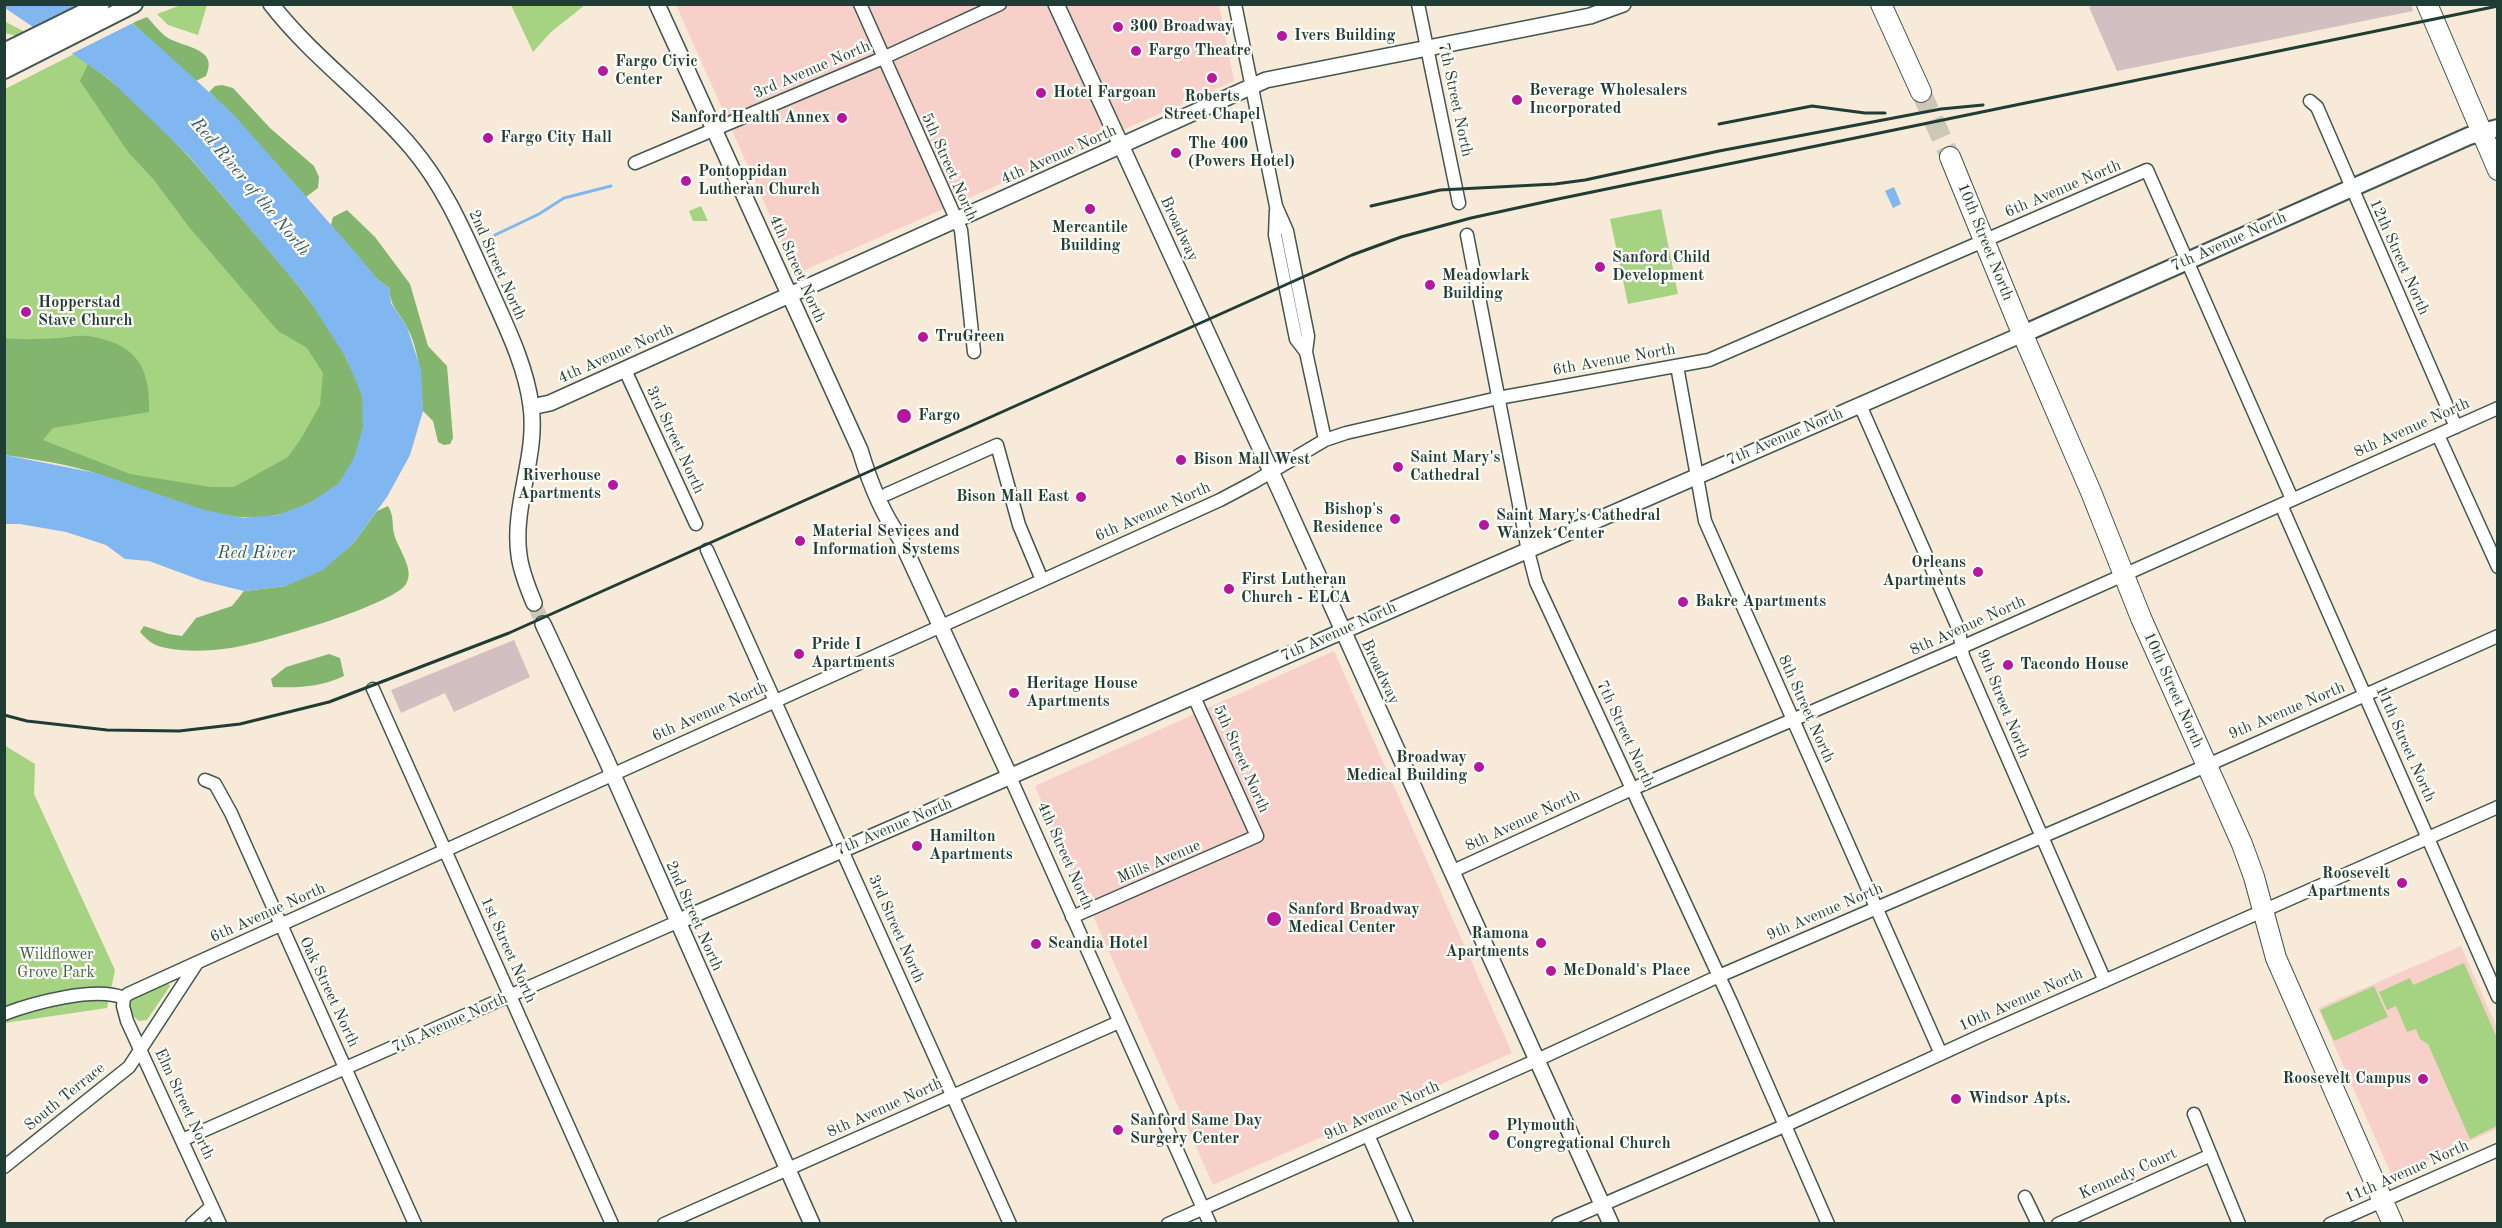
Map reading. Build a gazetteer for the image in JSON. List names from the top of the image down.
{
  "streets": {
    "main road": ["10th Street North", "7th Avenue North"],
    "street": [
      "3rd Avenue North",
      "7th Street North",
      "4th Avenue North",
      "5th Street North",
      "6th Avenue North",
      "Broadway",
      "12th Street North",
      "2nd Street North",
      "4th Street North",
      "8th Avenue North",
      "3rd Street North",
      "9th Street North",
      "8th Street North",
      "9th Avenue North",
      "11th Street North",
      "Mills Avenue",
      "1st Street North",
      "Oak Street North",
      "10th Avenue North",
      "South Terrace",
      "Elm Street North",
      "11th Avenue North",
      "Kennedy Court"
    ]
  },
  "crossings": [
    ["3rd Avenue North", "5th Street North"],
    ["3rd Avenue North", "4th Street North"],
    ["7th Street North", "4th Avenue North"],
    ["7th Street North", "6th Avenue North"],
    ["7th Street North", "7th Avenue North"],
    ["7th Street North", "8th Avenue North"],
    ["7th Street North", "9th Avenue North"],
    ["7th Street North", "10th Avenue North"],
    ["4th Avenue North", "5th Street North"],
    ["4th Avenue North", "Broadway"],
    ["4th Avenue North", "2nd Street North"],
    ["4th Avenue North", "4th Street North"],
    ["4th Avenue North", "3rd Street North"],
    ["5th Street North", "7th Avenue North"],
    ["5th Street North", "Mills Avenue"],
    ["6th Avenue North", "Broadway"],
    ["6th Avenue North", "10th Street North"],
    ["6th Avenue North", "7th Avenue North"],
    ["6th Avenue North", "2nd Street North"],
    ["6th Avenue North", "4th Street North"],
    ["6th Avenue North", "3rd Street North"],
    ["6th Avenue North", "8th Street North"],
    ["6th Avenue North", "1st Street North"],
    ["6th Avenue North", "Oak Street North"],
    ["6th Avenue North", "South Terrace"],
    ["6th Avenue North", "Elm Street North"],
    ["Broadway", "7th Avenue North"],
    ["Broadway", "8th Avenue North"],
    ["Broadway", "9th Avenue North"],
    ["Broadway", "10th Avenue North"],
    ["10th Street North", "7th Avenue North"],
    ["10th Street North", "8th Avenue North"],
    ["10th Street North", "9th Avenue North"],
    ["10th Street North", "10th Avenue North"],
    ["10th Street North", "11th Avenue North"],
    ["7th Avenue North", "12th Street North"],
    ["7th Avenue North", "2nd Street North"],
    ["7th Avenue North", "4th Street North"],
    ["7th Avenue North", "3rd Street North"],
    ["7th Avenue North", "9th Street North"],
    ["7th Avenue North", "8th Street North"],
    ["7th Avenue North", "1st Street North"],
    ["7th Avenue North", "Oak Street North"],
    ["7th Avenue North", "Elm Street North"],
    ["12th Street North", "8th Avenue North"],
    ["2nd Street North", "8th Avenue North"],
    ["4th Street North", "8th Avenue North"],
    ["4th Street North", "9th Avenue North"],
    ["4th Street North", "Mills Avenue"],
    ["8th Avenue North", "3rd Street North"],
    ["8th Avenue North", "9th Street North"],
    ["8th Avenue North", "8th Street North"],
    ["8th Avenue North", "11th Street North"],
    ["9th Street North", "9th Avenue North"],
    ["9th Street North", "10th Avenue North"],
    ["8th Street North", "9th Avenue North"],
    ["8th Street North", "10th Avenue North"],
    ["9th Avenue North", "11th Street North"],
    ["11th Street North", "10th Avenue North"],
    ["South Terrace", "Elm Street North"]
  ],
  "water": ["Red River of the North", "Red River"],
  "parks": ["Wildflower Grove Park"],
  "places": [
    "300 Broadway",
    "Ivers Building",
    "Fargo Theatre",
    "Fargo Civic Center",
    "Roberts Street Chapel",
    "Hotel Fargoan",
    "Beverage Wholesalers Incorporated",
    "Sanford Health Annex",
    "Fargo City Hall",
    "The 400 (Powers Hotel)",
    "Pontoppidan Lutheran Church",
    "Mercantile Building",
    "Sanford Child Development",
    "Meadowlark Building",
    "Hopperstad Stave Church",
    "TruGreen",
    "Fargo",
    "Bison Mall West",
    "Saint Mary's Cathedral",
    "Riverhouse Apartments",
    "Bison Mall East",
    "Bishop's Residence",
    "Saint Mary's Cathedral Wanzek Center",
    "Material Sevices and Information Systems",
    "Orleans Apartments",
    "First Lutheran Church - ELCA",
    "Bakre Apartments",
    "Pride I Apartments",
    "Tacondo House",
    "Heritage House Apartments",
    "Broadway Medical Building",
    "Hamilton Apartments",
    "Roosevelt Apartments",
    "Sanford Broadway Medical Center",
    "Ramona Apartments",
    "Scandia Hotel",
    "McDonald's Place",
    "Roosevelt Campus",
    "Windsor Apts.",
    "Sanford Same Day Surgery Center",
    "Plymouth Congregational Church"
  ]
}
